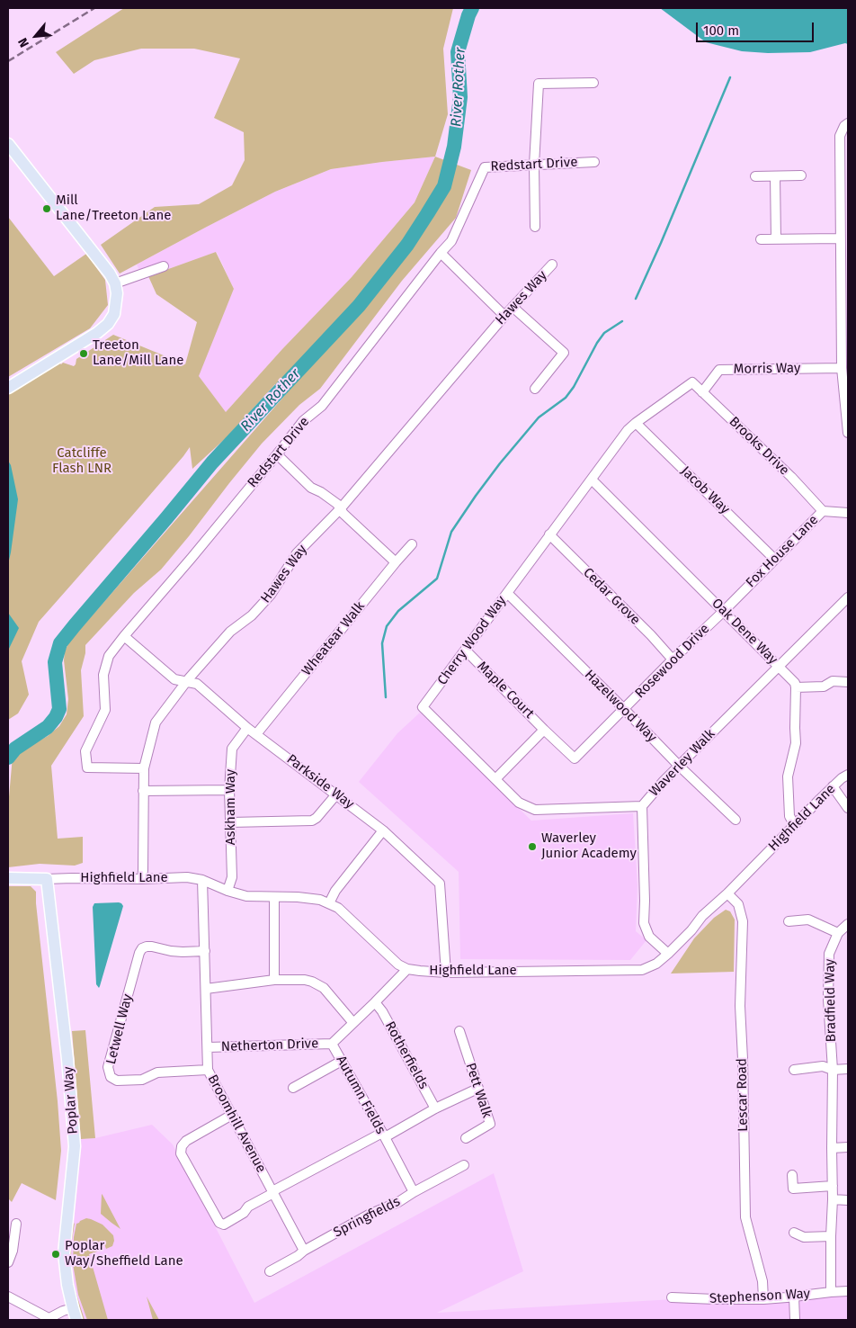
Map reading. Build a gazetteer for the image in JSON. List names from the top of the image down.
{
  "streets": {
    "main road": ["Poplar Way"],
    "street": [
      "Redstart Drive",
      "Hawes Way",
      "Morris Way",
      "Brooks Drive",
      "Jacob Way",
      "Fox House Lane",
      "Cedar Grove",
      "Oak Dene Way",
      "Wheatear Walk",
      "Cherry Wood Way",
      "Rosewood Drive",
      "Maple Court",
      "Hazelwood Way",
      "Waverley Walk",
      "Parkside Way",
      "Askham Way",
      "Highfield Lane",
      "Bradfield Way",
      "Letwell Way",
      "Netherton Drive",
      "Rotherfields",
      "Pett Walk",
      "Autumn Fields",
      "Lescar Road",
      "Broomhill Avenue",
      "Springfields",
      "Stephenson Way"
    ]
  },
  "crossings": [
    ["Redstart Drive", "Hawes Way"],
    ["Redstart Drive", "Parkside Way"],
    ["Hawes Way", "Parkside Way"],
    ["Hawes Way", "Highfield Lane"],
    ["Morris Way", "Brooks Drive"],
    ["Brooks Drive", "Fox House Lane"],
    ["Brooks Drive", "Cherry Wood Way"],
    ["Jacob Way", "Fox House Lane"],
    ["Jacob Way", "Cherry Wood Way"],
    ["Fox House Lane", "Oak Dene Way"],
    ["Fox House Lane", "Rosewood Drive"],
    ["Cedar Grove", "Cherry Wood Way"],
    ["Cedar Grove", "Rosewood Drive"],
    ["Oak Dene Way", "Cherry Wood Way"],
    ["Oak Dene Way", "Rosewood Drive"],
    ["Oak Dene Way", "Waverley Walk"],
    ["Wheatear Walk", "Parkside Way"],
    ["Cherry Wood Way", "Maple Court"],
    ["Cherry Wood Way", "Hazelwood Way"],
    ["Cherry Wood Way", "Waverley Walk"],
    ["Rosewood Drive", "Maple Court"],
    ["Rosewood Drive", "Hazelwood Way"],
    ["Hazelwood Way", "Waverley Walk"],
    ["Waverley Walk", "Highfield Lane"],
    ["Parkside Way", "Askham Way"],
    ["Parkside Way", "Highfield Lane"],
    ["Askham Way", "Highfield Lane"],
    ["Highfield Lane", "Autumn Fields"],
    ["Highfield Lane", "Lescar Road"],
    ["Highfield Lane", "Poplar Way"],
    ["Highfield Lane", "Broomhill Avenue"],
    ["Bradfield Way", "Stephenson Way"],
    ["Letwell Way", "Broomhill Avenue"],
    ["Netherton Drive", "Autumn Fields"],
    ["Netherton Drive", "Broomhill Avenue"],
    ["Rotherfields", "Autumn Fields"],
    ["Autumn Fields", "Springfields"],
    ["Lescar Road", "Stephenson Way"],
    ["Broomhill Avenue", "Springfields"]
  ],
  "water": ["River Rother"],
  "parks": ["Catcliffe Flash LNR"],
  "places": [
    "Mill Lane/Treeton Lane",
    "Treeton Lane/Mill Lane",
    "Waverley Junior Academy",
    "Poplar Way/Sheffield Lane"
  ],
  "scale_bar": "100 m",
  "north": "bottom left"
}
